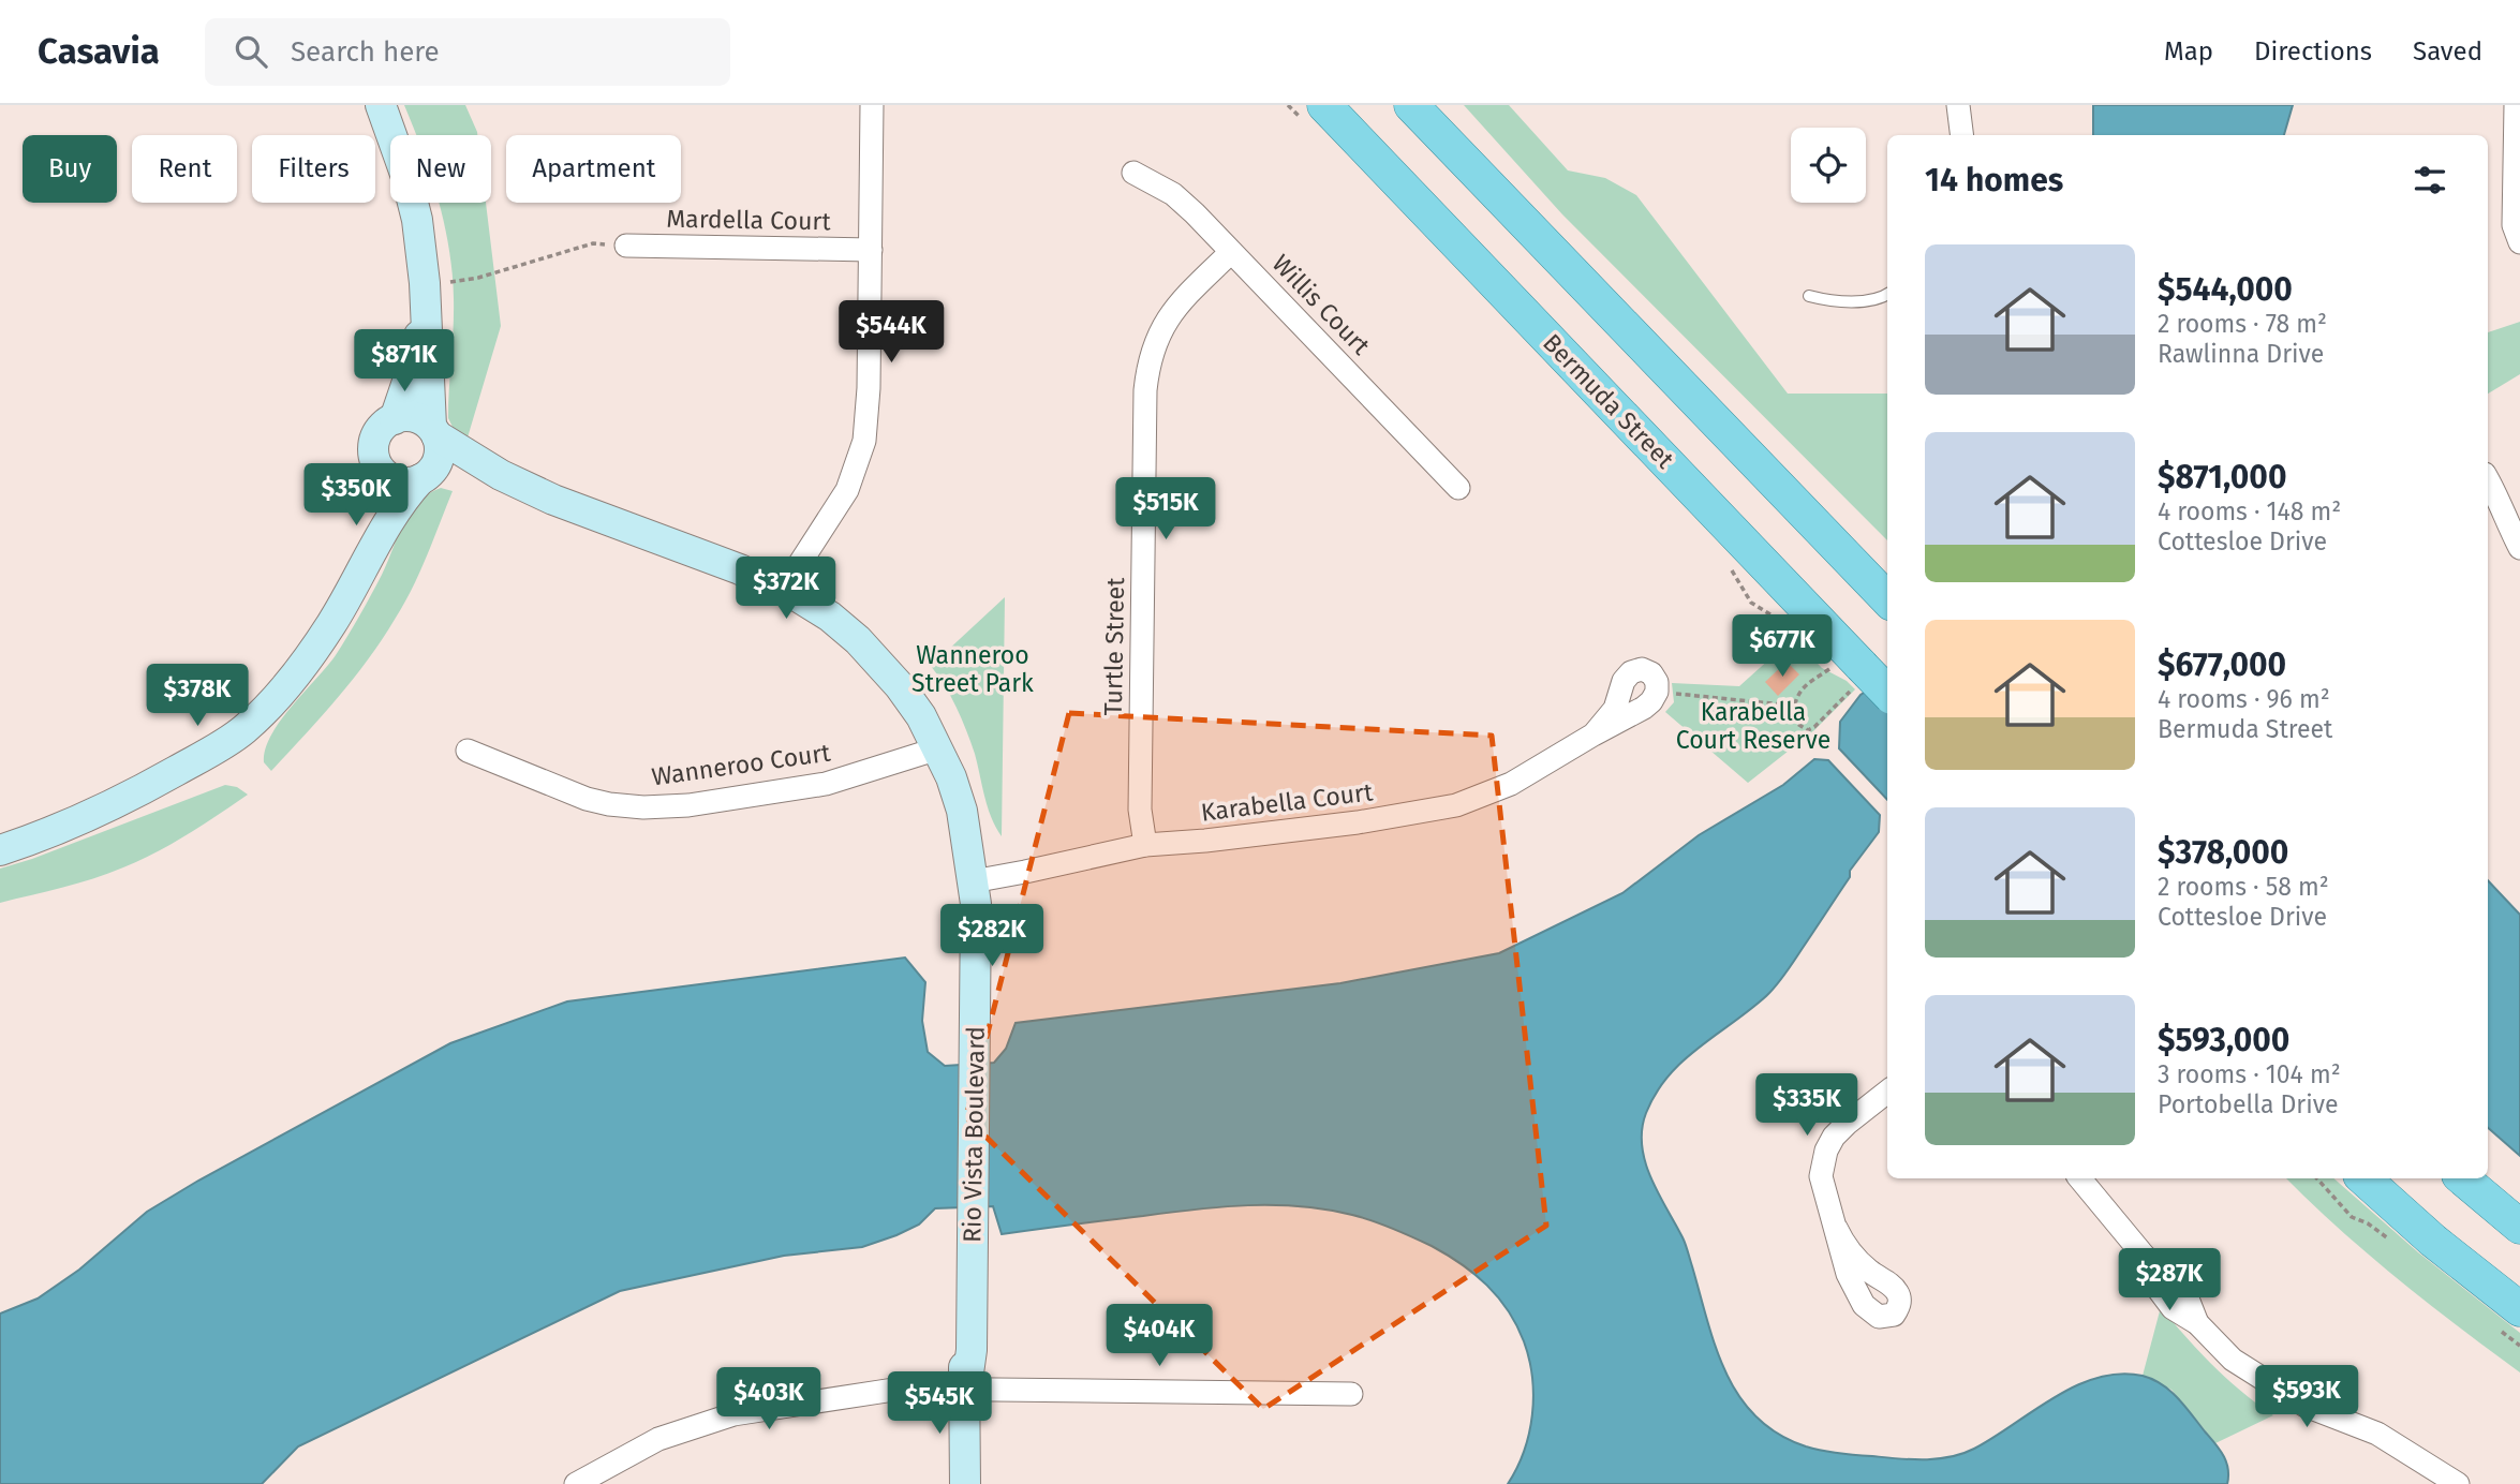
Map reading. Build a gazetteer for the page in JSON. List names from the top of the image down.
{
  "streets": {
    "main road": ["Bermuda Street"],
    "street": [
      "Mardella Court",
      "Willis Court",
      "Turtle Street",
      "Wanneroo Court",
      "Karabella Court",
      "Rio Vista Boulevard"
    ]
  },
  "crossings": [
    ["Willis Court", "Turtle Street"],
    ["Turtle Street", "Karabella Court"],
    ["Wanneroo Court", "Rio Vista Boulevard"],
    ["Karabella Court", "Rio Vista Boulevard"]
  ],
  "parks": ["Wanneroo Street Park", "Karabella Court Reserve"],
  "page": {
    "header": "Casavia",
    "search": "Search here",
    "nav": ["Map", "Directions", "Saved"],
    "chip": [
      "Buy",
      "Rent",
      "Filters",
      "New",
      "Apartment"
    ],
    "heading": "14 homes",
    "list": [
      {
        "name": "$544,000",
        "note": "2 rooms · 78 m² · Rawlinna Drive"
      },
      {
        "name": "$871,000",
        "note": "4 rooms · 148 m² · Cottesloe Drive"
      },
      {
        "name": "$677,000",
        "note": "4 rooms · 96 m² · Bermuda Street"
      },
      {
        "name": "$378,000",
        "note": "2 rooms · 58 m² · Cottesloe Drive"
      },
      {
        "name": "$593,000",
        "note": "3 rooms · 104 m² · Portobella Drive"
      }
    ],
    "price": [
      "$544K",
      "$871K",
      "$350K",
      "$515K",
      "$372K",
      "$677K",
      "$378K",
      "$282K",
      "$335K",
      "$287K",
      "$404K",
      "$593K",
      "$403K",
      "$545K"
    ]
  }
}
